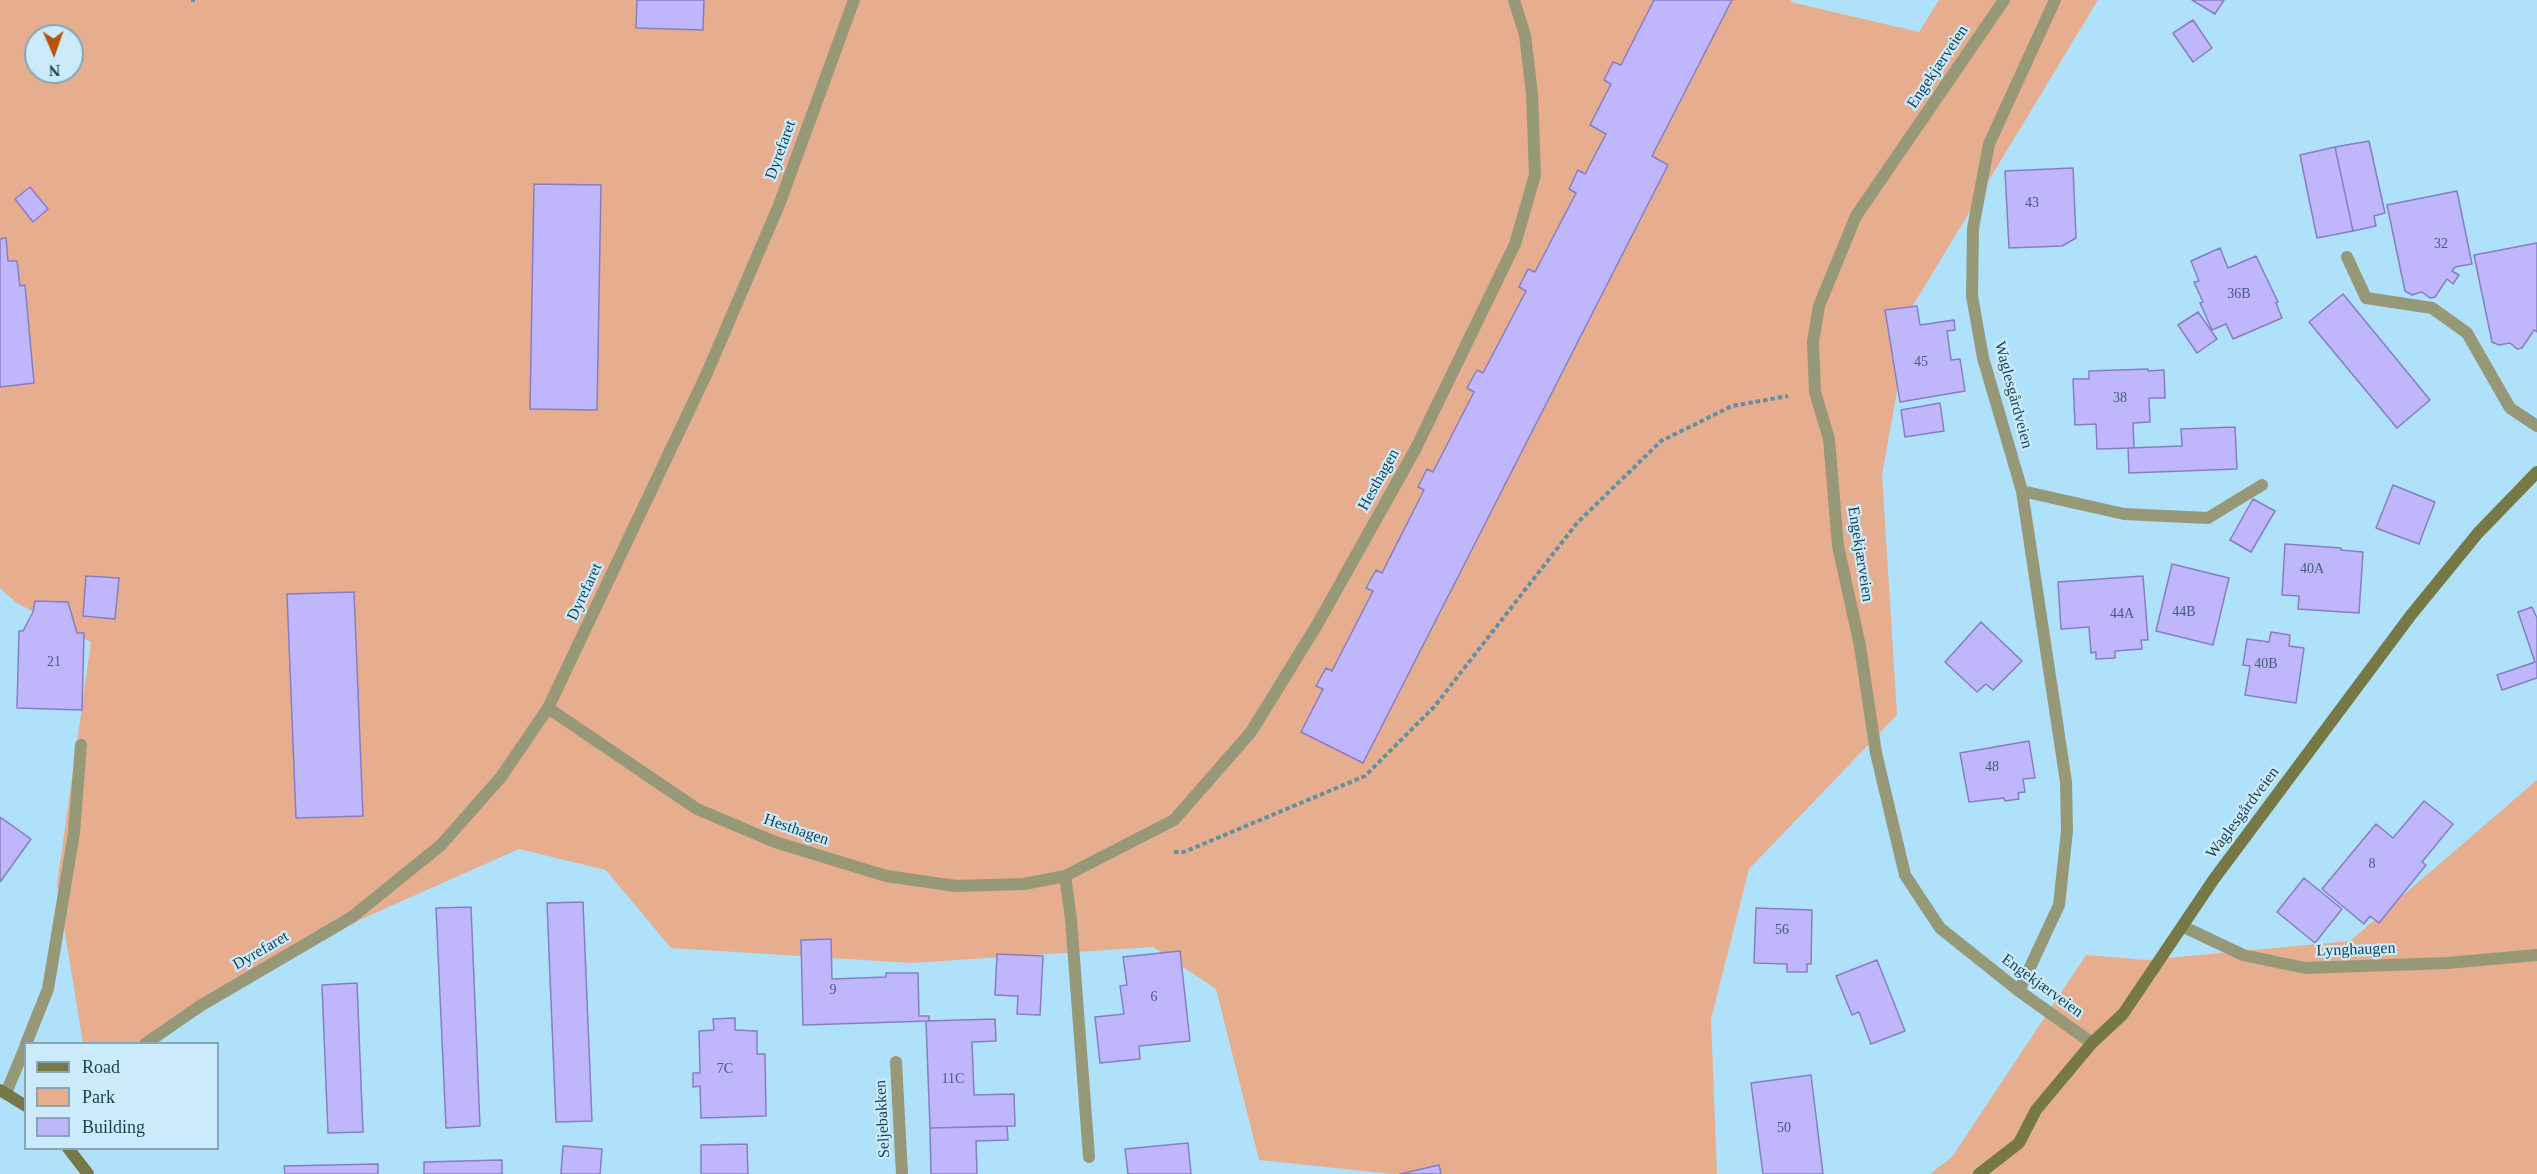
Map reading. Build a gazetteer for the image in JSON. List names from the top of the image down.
{
  "streets": {
    "main road": ["Waglesgårdveien"],
    "street": [
      "Engekjærveien",
      "Dyrefaret",
      "Hesthagen",
      "Lynghaugen",
      "Seljebakken"
    ]
  },
  "crossings": [
    ["Engekjærveien", "Waglesgårdveien"],
    ["Dyrefaret", "Hesthagen"],
    ["Waglesgårdveien", "Lynghaugen"]
  ],
  "house_numbers": [
    "43",
    "32",
    "36B",
    "45",
    "38",
    "40A",
    "44B",
    "44A",
    "21",
    "40B",
    "48",
    "8",
    "56",
    "9",
    "6",
    "7C",
    "11C",
    "50"
  ],
  "legend": ["Road", "Park", "Building"],
  "north": "bottom"
}
